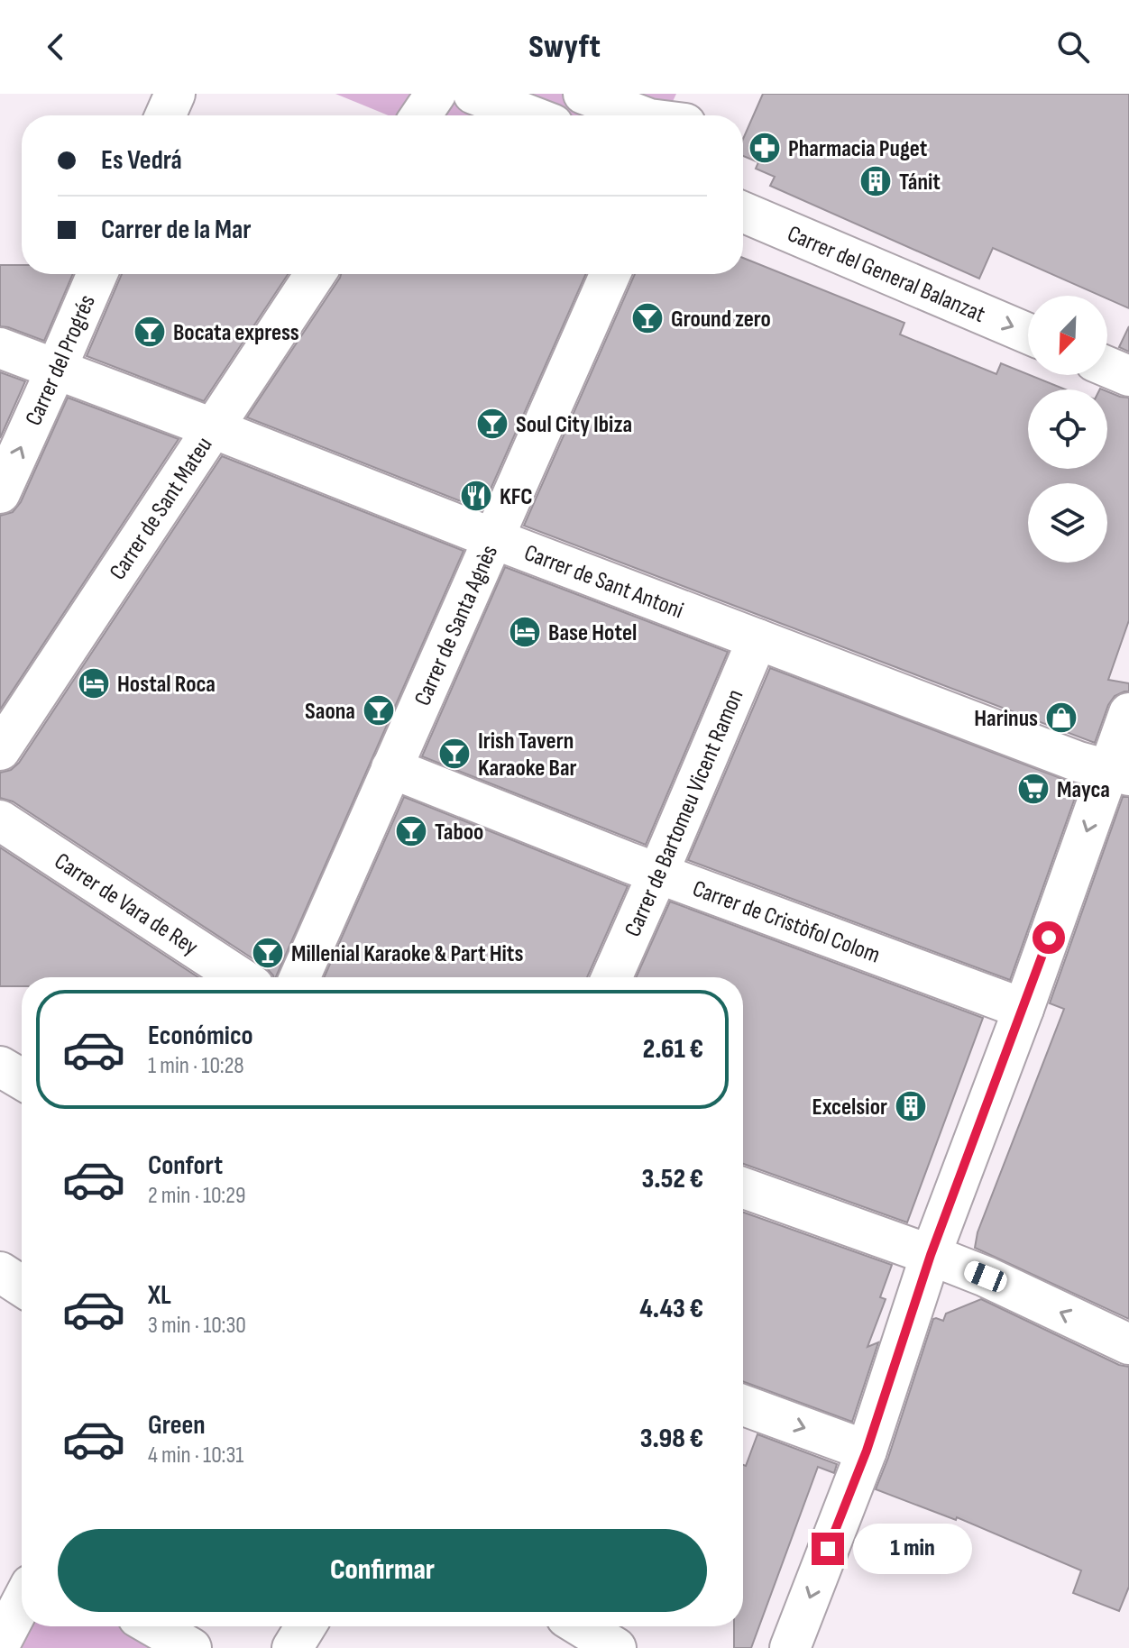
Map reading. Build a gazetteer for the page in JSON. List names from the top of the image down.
{
  "streets": {
    "street": [
      "Carrer del General Balanzat",
      "Carrer del Progrés",
      "Carrer de Sant Mateu",
      "Carrer de Sant Antoni",
      "Carrer de Santa Agnès",
      "Carrer de Bartomeu Vicent Ramon",
      "Carrer de Vara de Rey",
      "Carrer de Cristòfol Colom"
    ]
  },
  "crossings": [
    ["Carrer del Progrés", "Carrer de Sant Antoni"],
    ["Carrer de Sant Mateu", "Carrer de Sant Antoni"],
    ["Carrer de Sant Antoni", "Carrer de Santa Agnès"],
    ["Carrer de Sant Antoni", "Carrer de Bartomeu Vicent Ramon"],
    ["Carrer de Santa Agnès", "Carrer de Cristòfol Colom"],
    ["Carrer de Bartomeu Vicent Ramon", "Carrer de Cristòfol Colom"]
  ],
  "one_way": ["Carrer del General Balanzat", "Carrer del Progrés"],
  "places": {
    "pharmacy": ["Pharmacia Puget"],
    "building": ["Tánit", "Excelsior"],
    "bar": [
      "Ground zero",
      "Bocata express",
      "Soul City Ibiza",
      "Saona",
      "Irish Tavern Karaoke Bar",
      "Taboo",
      "Millenial Karaoke & Part Hits"
    ],
    "restaurant": ["KFC"],
    "hotel": ["Base Hotel", "Hostal Roca"],
    "shop": ["Harinus"],
    "supermarket": ["Mayca"]
  },
  "north": "bottom left",
  "page": {
    "header": "Swyft",
    "banner": ["Es Vedrá", "Carrer de la Mar"],
    "list": [
      {
        "name": "Económico",
        "note": "1 min · 10:28",
        "value": "2.61 €"
      },
      {
        "name": "Confort",
        "note": "2 min · 10:29",
        "value": "3.52 €"
      },
      {
        "name": "XL",
        "note": "3 min · 10:30",
        "value": "4.43 €"
      },
      {
        "name": "Green",
        "note": "4 min · 10:31",
        "value": "3.98 €"
      }
    ],
    "buttons": "Confirmar",
    "bubble": "1 min"
  }
}
